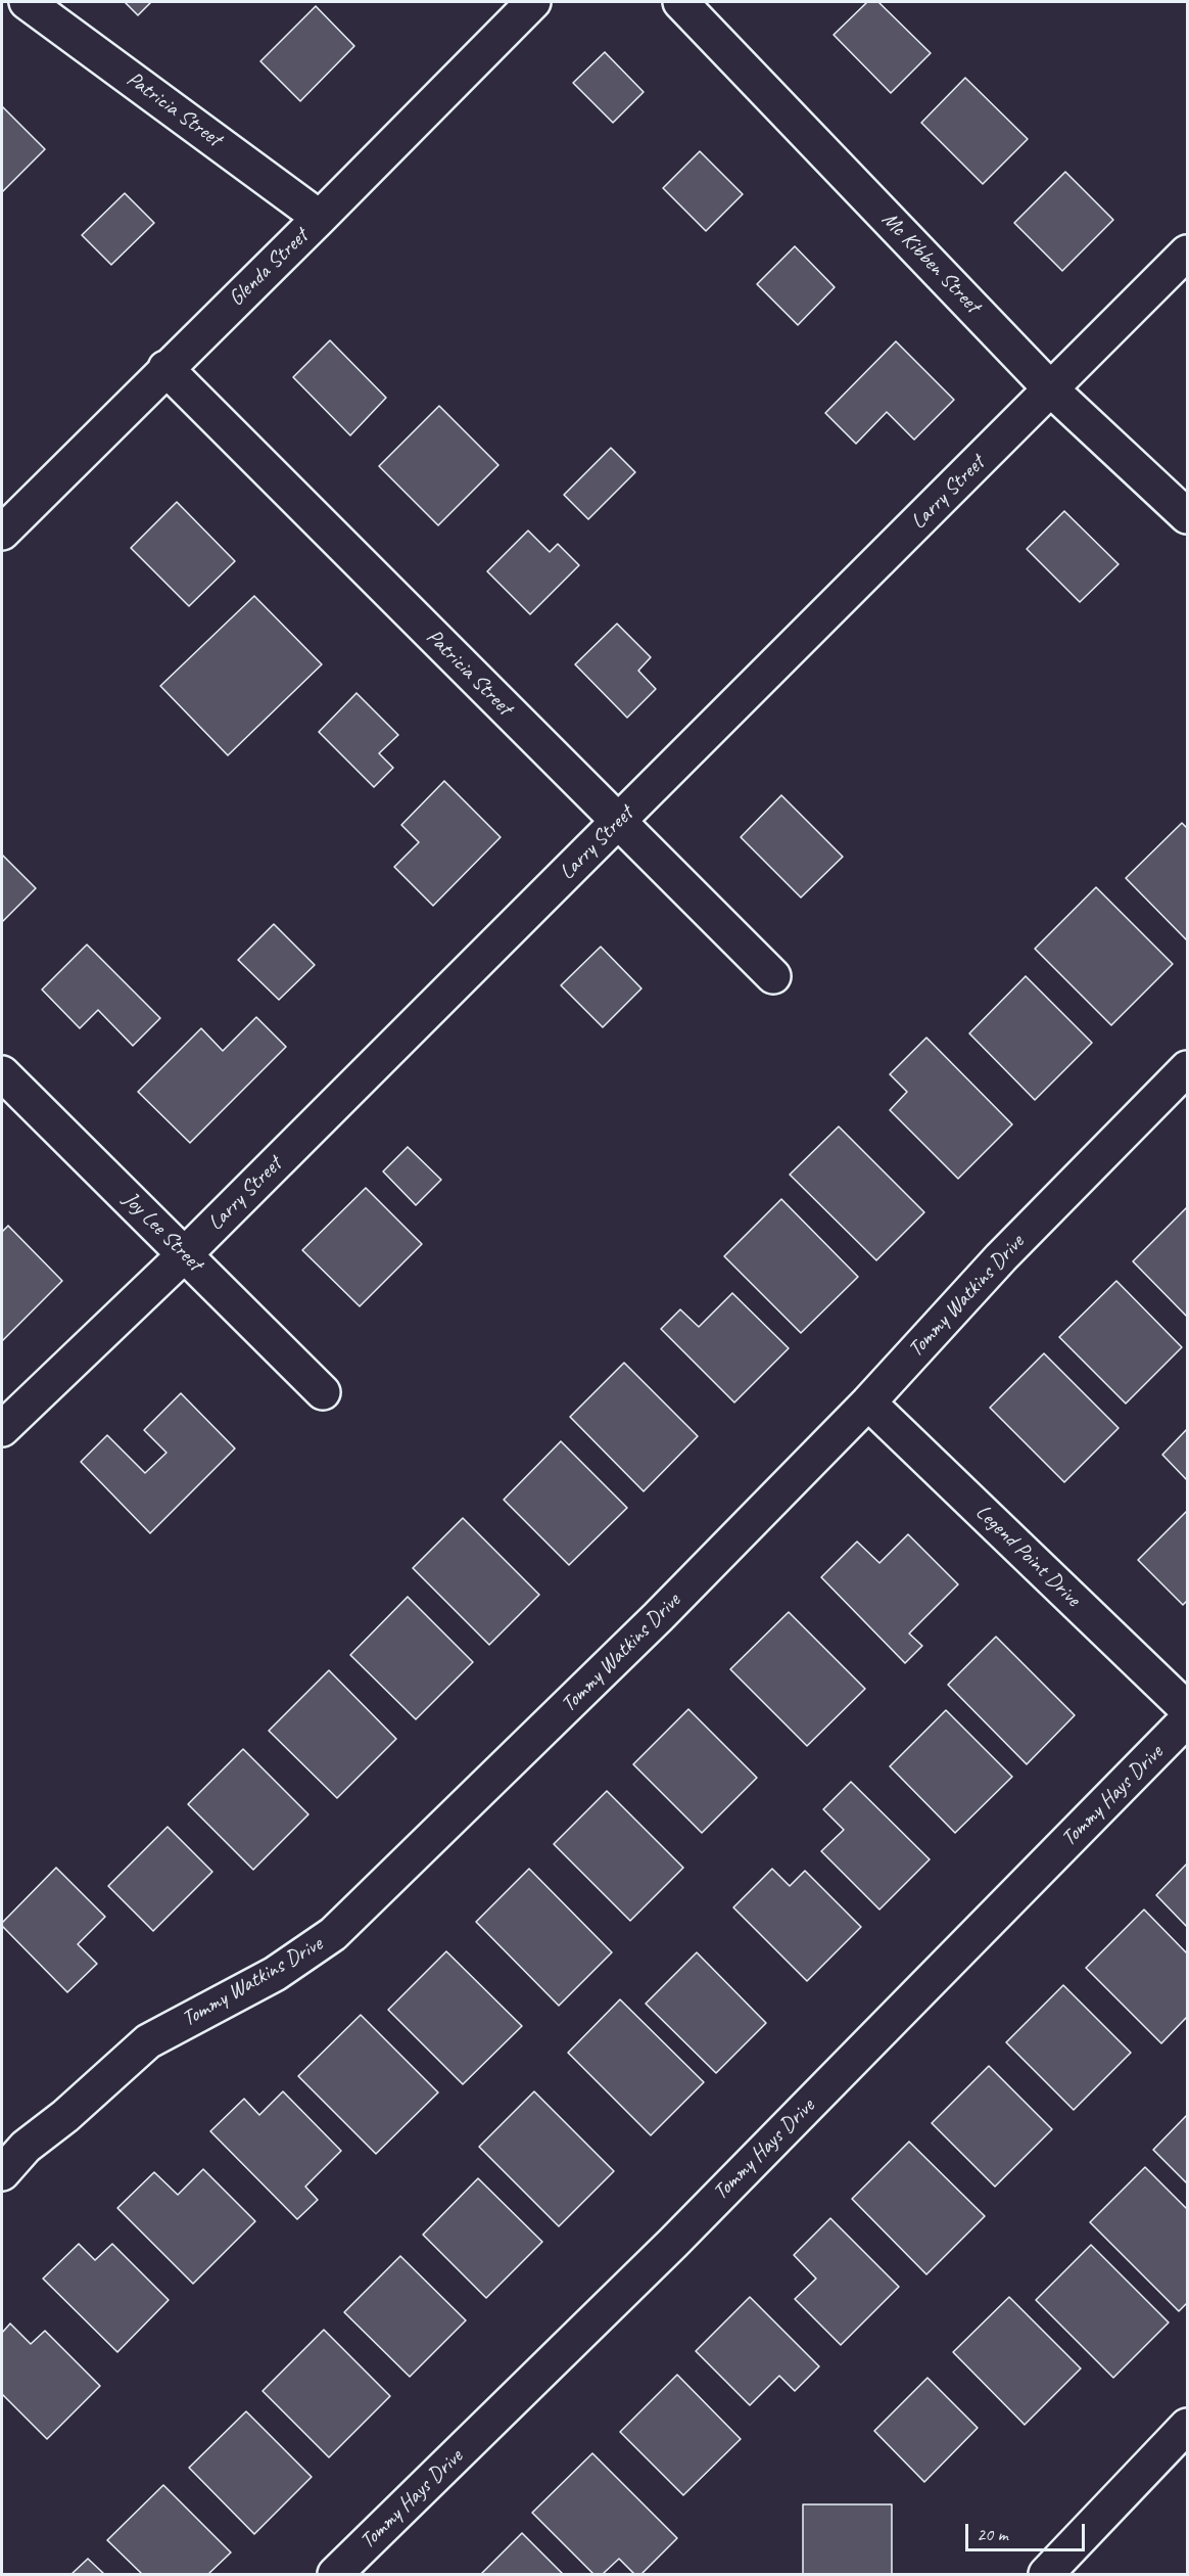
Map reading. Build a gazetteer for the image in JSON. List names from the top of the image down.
{
  "streets": {
    "street": [
      "Patricia Street",
      "Mc Kibben Street",
      "Glenda Street",
      "Larry Street",
      "Joy Lee Street",
      "Tommy Watkins Drive",
      "Legend Point Drive",
      "Tommy Hays Drive"
    ]
  },
  "crossings": [
    ["Patricia Street", "Glenda Street"],
    ["Patricia Street", "Larry Street"],
    ["Mc Kibben Street", "Larry Street"],
    ["Larry Street", "Joy Lee Street"],
    ["Tommy Watkins Drive", "Legend Point Drive"]
  ],
  "scale_bar": "20 m"
}
